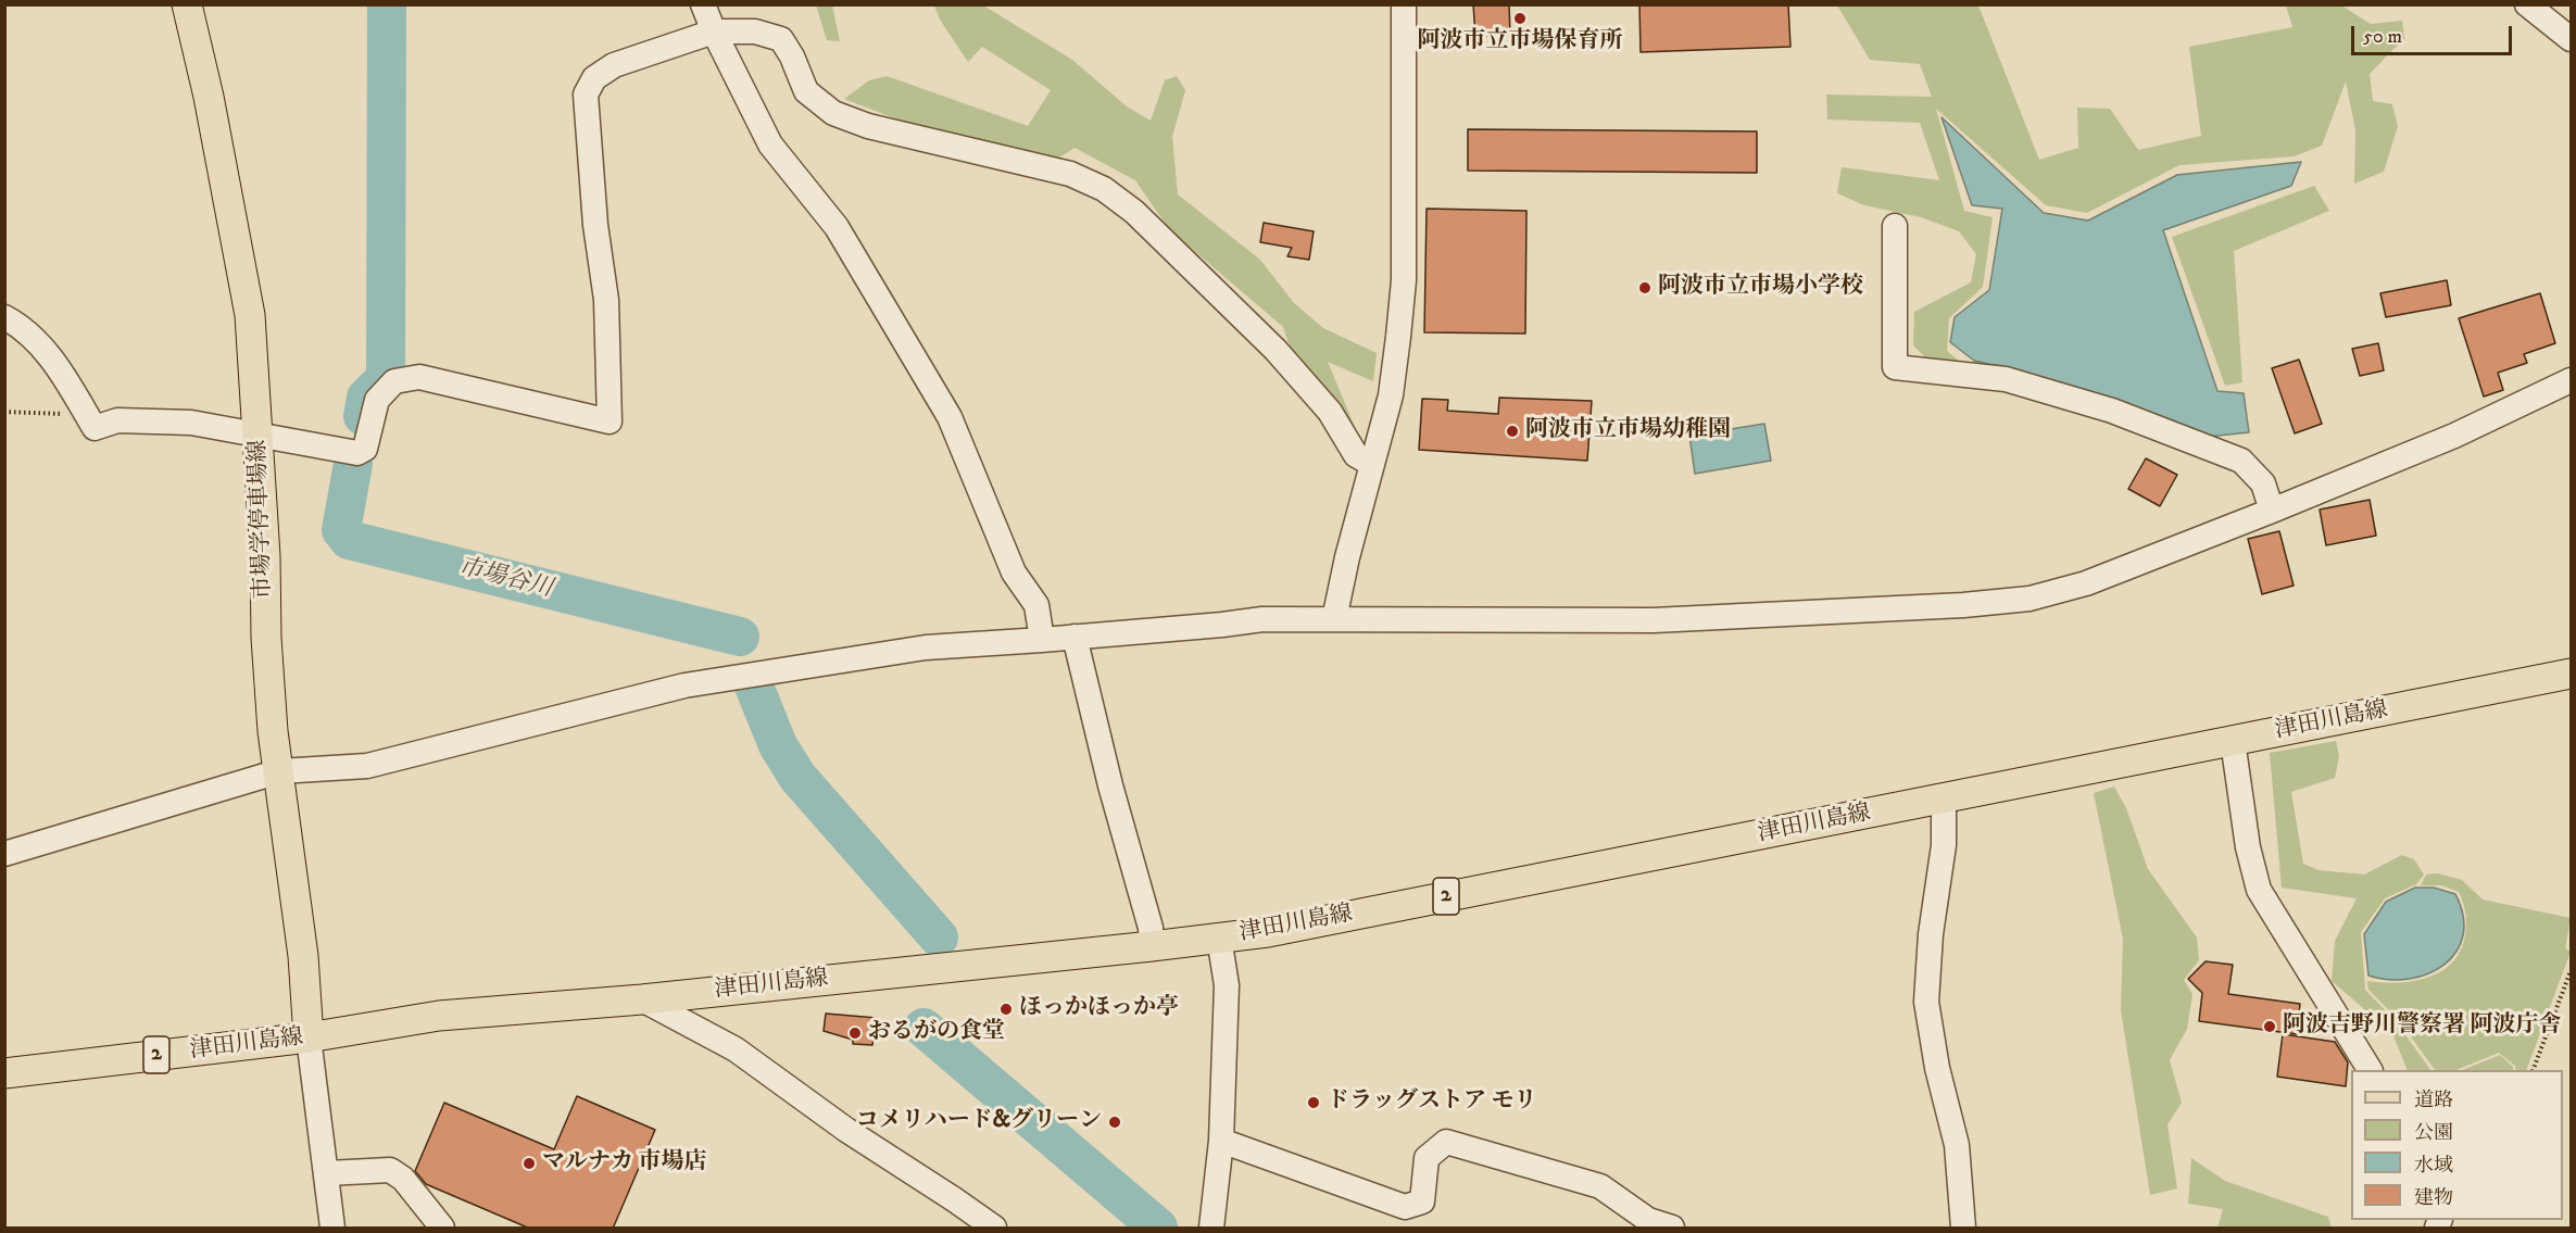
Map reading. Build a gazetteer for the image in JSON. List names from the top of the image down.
{
  "streets": {
    "main road": ["市場学停車場線", "津田川島線", "2"]
  },
  "crossings": [
    ["市場学停車場線", "津田川島線"]
  ],
  "water": ["市場谷川"],
  "places": [
    "阿波市立市場保育所",
    "阿波市立市場小学校",
    "阿波市立市場幼稚園",
    "ほっかほっか亭",
    "阿波吉野川警察署 阿波庁舎",
    "おるがの食堂",
    "ドラッグストア モリ",
    "コメリハード&グリーン",
    "マルナカ 市場店"
  ],
  "legend": [
    "道路",
    "公園",
    "水域",
    "建物"
  ],
  "scale_bar": "50 m"
}
